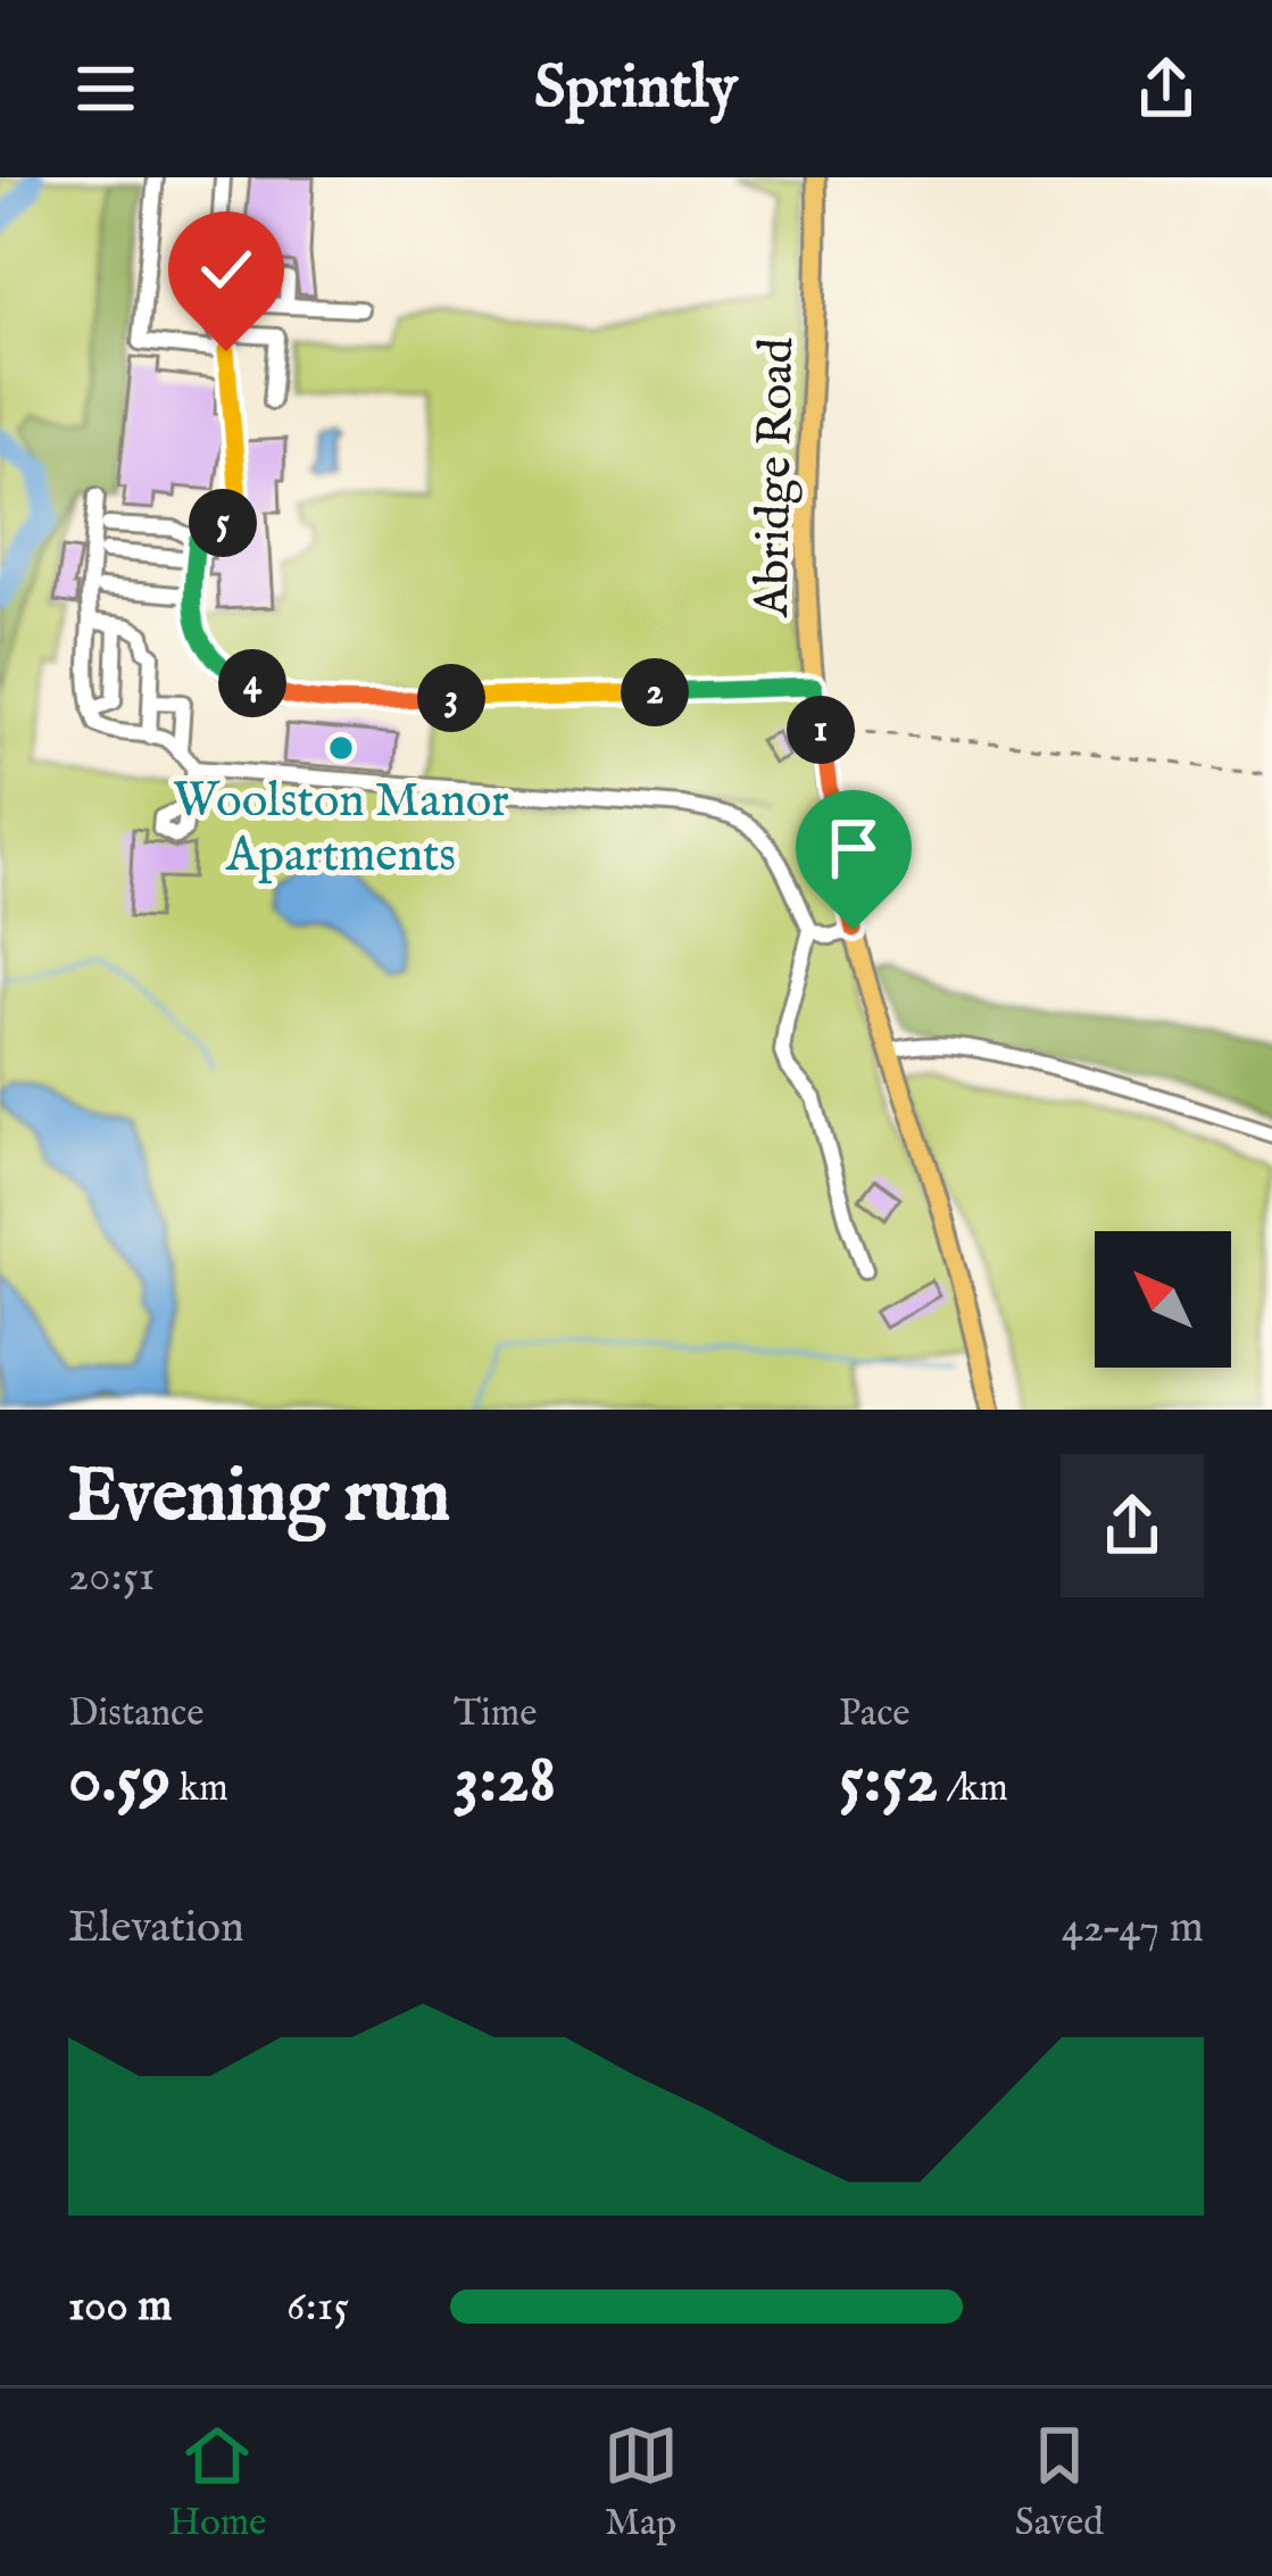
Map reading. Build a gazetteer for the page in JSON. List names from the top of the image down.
{
  "streets": {
    "main road": ["Abridge Road"]
  },
  "places": ["Woolston Manor Apartments"],
  "north": "top left",
  "page": {
    "header": "Sprintly",
    "pins": [
      "5",
      "4",
      "2",
      "3",
      "1"
    ],
    "heading": ["Evening run", "20:51"],
    "stats": [
      ["Distance", "0.59 km"],
      ["Time", "3:28"],
      ["Pace", "5:52 /km"]
    ],
    "chart": ["Elevation", "42–47 m"],
    "list": [
      {
        "name": "100 m",
        "note": "6:15"
      }
    ],
    "tabs": ["Home", "Map", "Saved"]
  }
}
